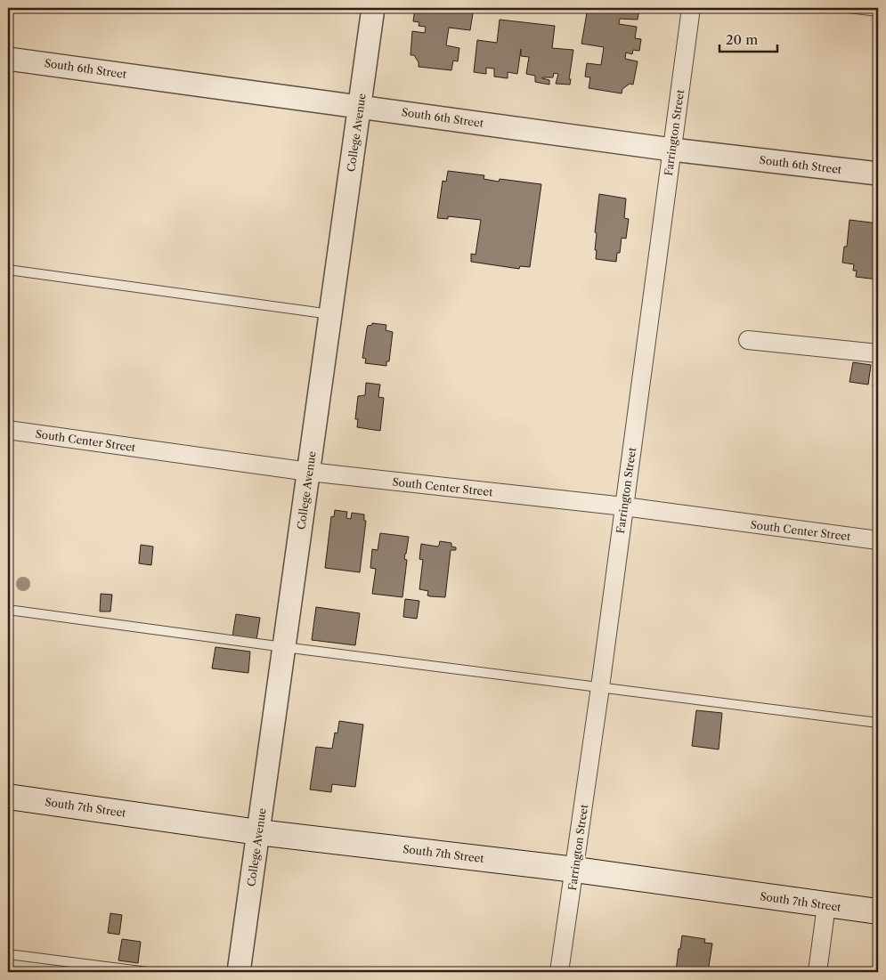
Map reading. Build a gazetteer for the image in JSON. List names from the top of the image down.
{
  "streets": {
    "main road": ["South 7th Street"],
    "street": [
      "South 6th Street",
      "College Avenue",
      "Farrington Street",
      "South Center Street"
    ]
  },
  "crossings": [
    ["South 6th Street", "College Avenue"],
    ["South 6th Street", "Farrington Street"],
    ["College Avenue", "South Center Street"],
    ["College Avenue", "South 7th Street"],
    ["Farrington Street", "South Center Street"],
    ["Farrington Street", "South 7th Street"]
  ],
  "scale_bar": "20 m"
}
